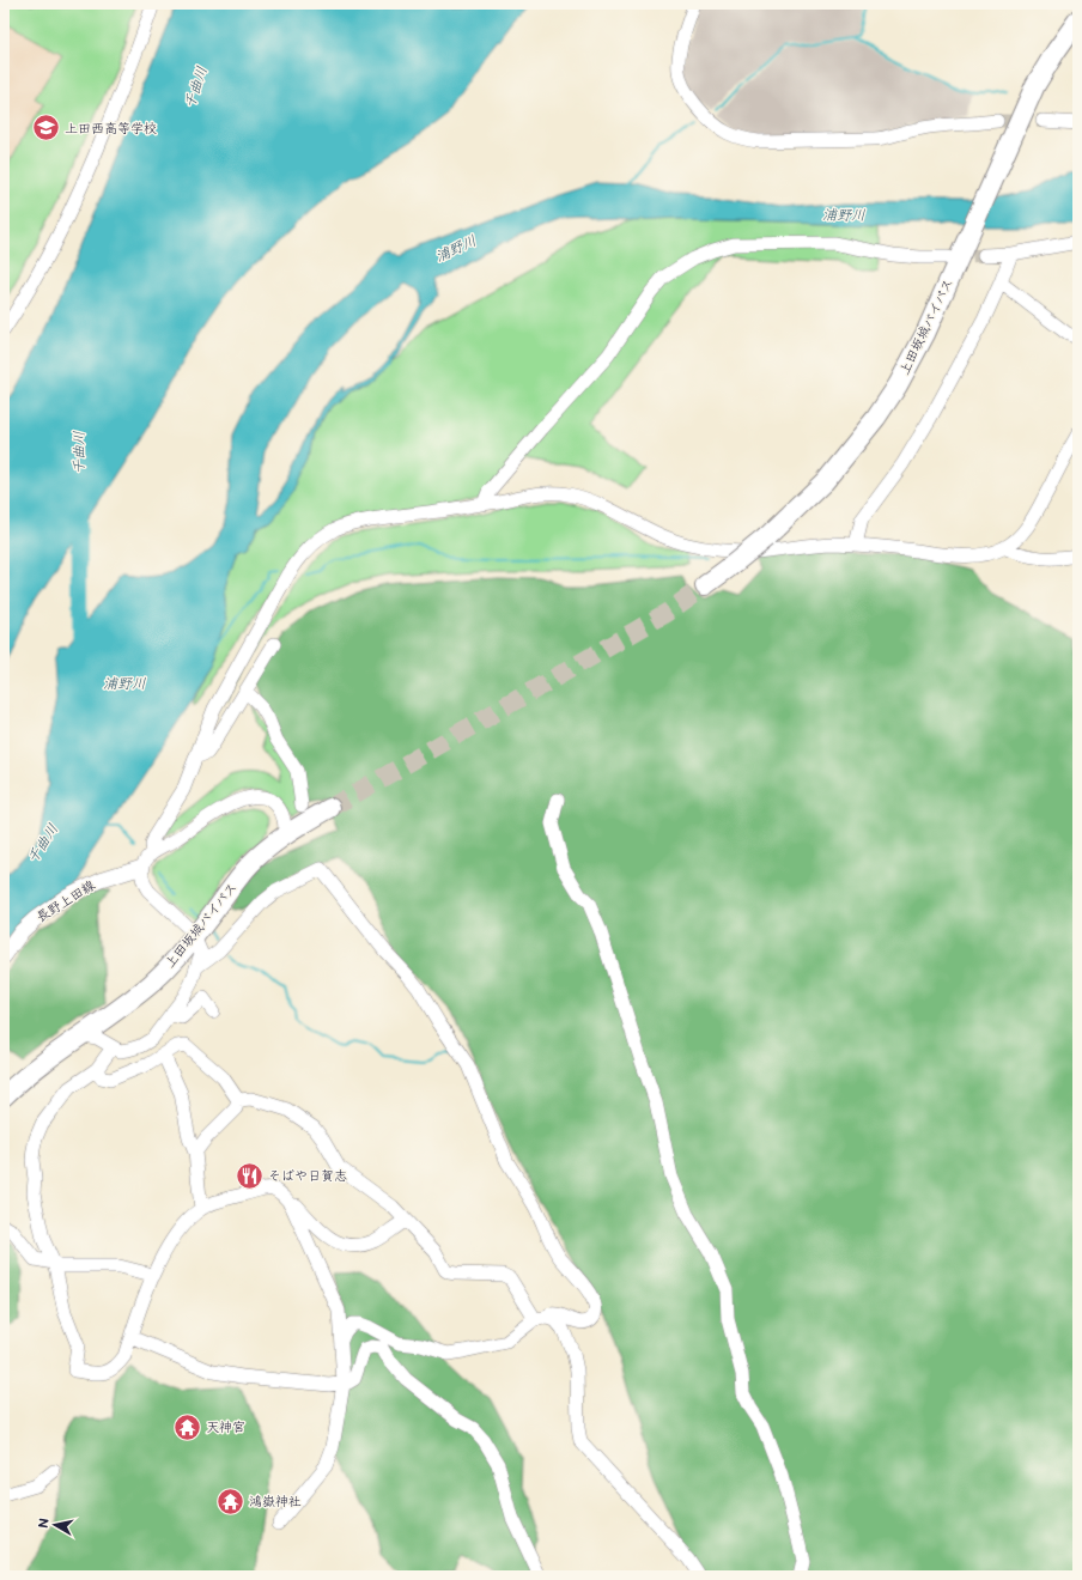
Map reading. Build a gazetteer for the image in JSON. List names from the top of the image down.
{
  "streets": {
    "highway": ["上田坂城バイパス"],
    "main road": ["長野上田線"]
  },
  "water": ["千曲川", "浦野川"],
  "places": {
    "school or university": ["上田西高等学校"],
    "restaurant": ["そばや日賀志"],
    "temple": ["天神宮", "鴻嶽神社"]
  },
  "north": "left"
}
